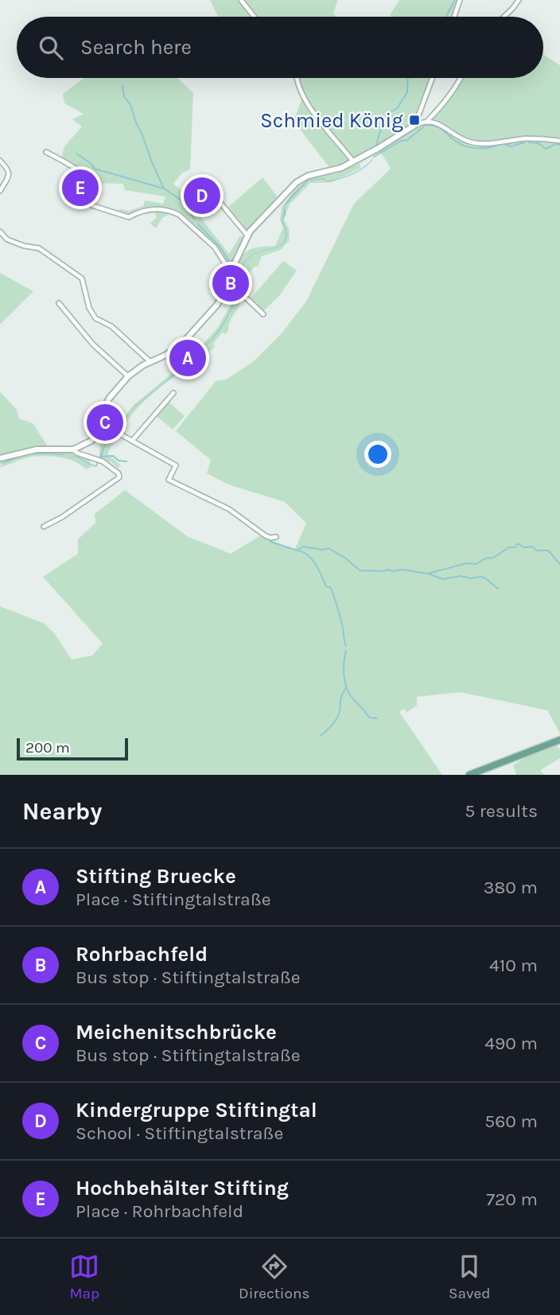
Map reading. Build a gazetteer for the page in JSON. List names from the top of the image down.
{
  "places": {
    "transit": ["Schmied König"]
  },
  "scale_bar": "200 m",
  "page": {
    "search": "Search here",
    "pins": [
      "E",
      "D",
      "B",
      "A",
      "C"
    ],
    "scale": "200 m",
    "heading": ["Nearby", "5 results"],
    "list": [
      {
        "mark": "A",
        "name": "Stifting Bruecke",
        "note": "Place · Stiftingtalstraße",
        "value": "380 m"
      },
      {
        "mark": "B",
        "name": "Rohrbachfeld",
        "note": "Bus stop · Stiftingtalstraße",
        "value": "410 m"
      },
      {
        "mark": "C",
        "name": "Meichenitschbrücke",
        "note": "Bus stop · Stiftingtalstraße",
        "value": "490 m"
      },
      {
        "mark": "D",
        "name": "Kindergruppe Stiftingtal",
        "note": "School · Stiftingtalstraße",
        "value": "560 m"
      },
      {
        "mark": "E",
        "name": "Hochbehälter Stifting",
        "note": "Place · Rohrbachfeld",
        "value": "720 m"
      }
    ],
    "nav": ["Map", "Directions", "Saved"]
  }
}
